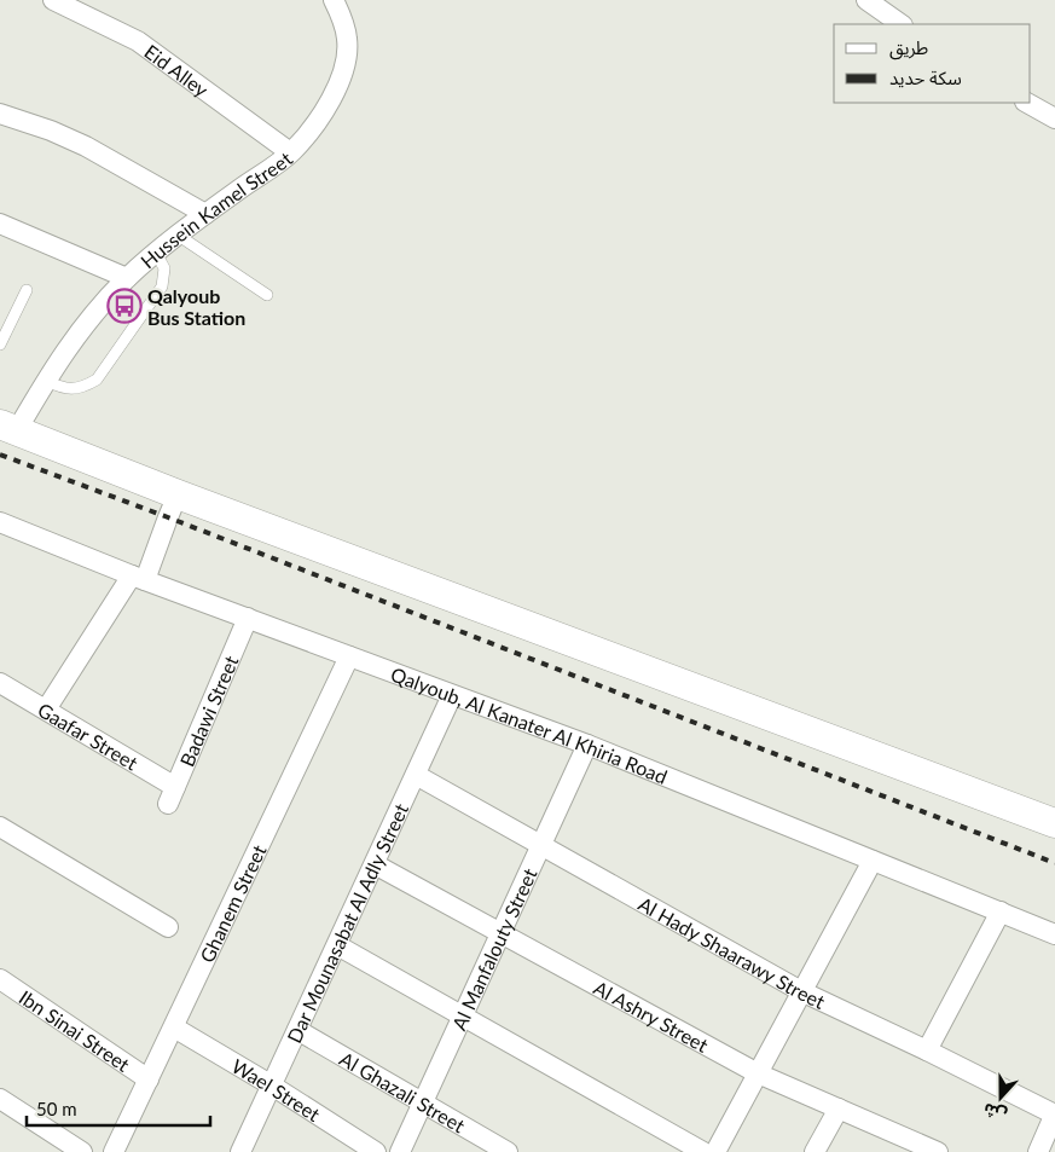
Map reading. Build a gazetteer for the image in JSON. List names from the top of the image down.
{
  "streets": {
    "street": [
      "Eid Alley",
      "Hussein Kamel Street",
      "Badawi Street",
      "Qalyoub, Al Kanater Al Khiria Road",
      "Gaafar Street",
      "Ghanem Street",
      "Dar Mounasabat Al Adly Street",
      "Al Manfalouty Street",
      "Al Hady Shaarawy Street",
      "Al Ashry Street",
      "Ibn Sinai Street",
      "Wael Street",
      "Al Ghazali Street"
    ]
  },
  "crossings": [
    ["Eid Alley", "Hussein Kamel Street"],
    ["Badawi Street", "Qalyoub, Al Kanater Al Khiria Road"],
    ["Badawi Street", "Gaafar Street"],
    ["Qalyoub, Al Kanater Al Khiria Road", "Ghanem Street"],
    ["Qalyoub, Al Kanater Al Khiria Road", "Dar Mounasabat Al Adly Street"],
    ["Qalyoub, Al Kanater Al Khiria Road", "Al Manfalouty Street"],
    ["Ghanem Street", "Ibn Sinai Street"],
    ["Ghanem Street", "Wael Street"],
    ["Dar Mounasabat Al Adly Street", "Al Hady Shaarawy Street"],
    ["Dar Mounasabat Al Adly Street", "Al Ashry Street"],
    ["Dar Mounasabat Al Adly Street", "Wael Street"],
    ["Dar Mounasabat Al Adly Street", "Al Ghazali Street"],
    ["Al Manfalouty Street", "Al Hady Shaarawy Street"],
    ["Al Manfalouty Street", "Al Ashry Street"],
    ["Al Manfalouty Street", "Al Ghazali Street"]
  ],
  "places": {
    "bus stop": ["Qalyoub Bus Station"]
  },
  "legend": ["طريق", "سكة حديد"],
  "scale_bar": "50 m",
  "north": "bottom"
}
